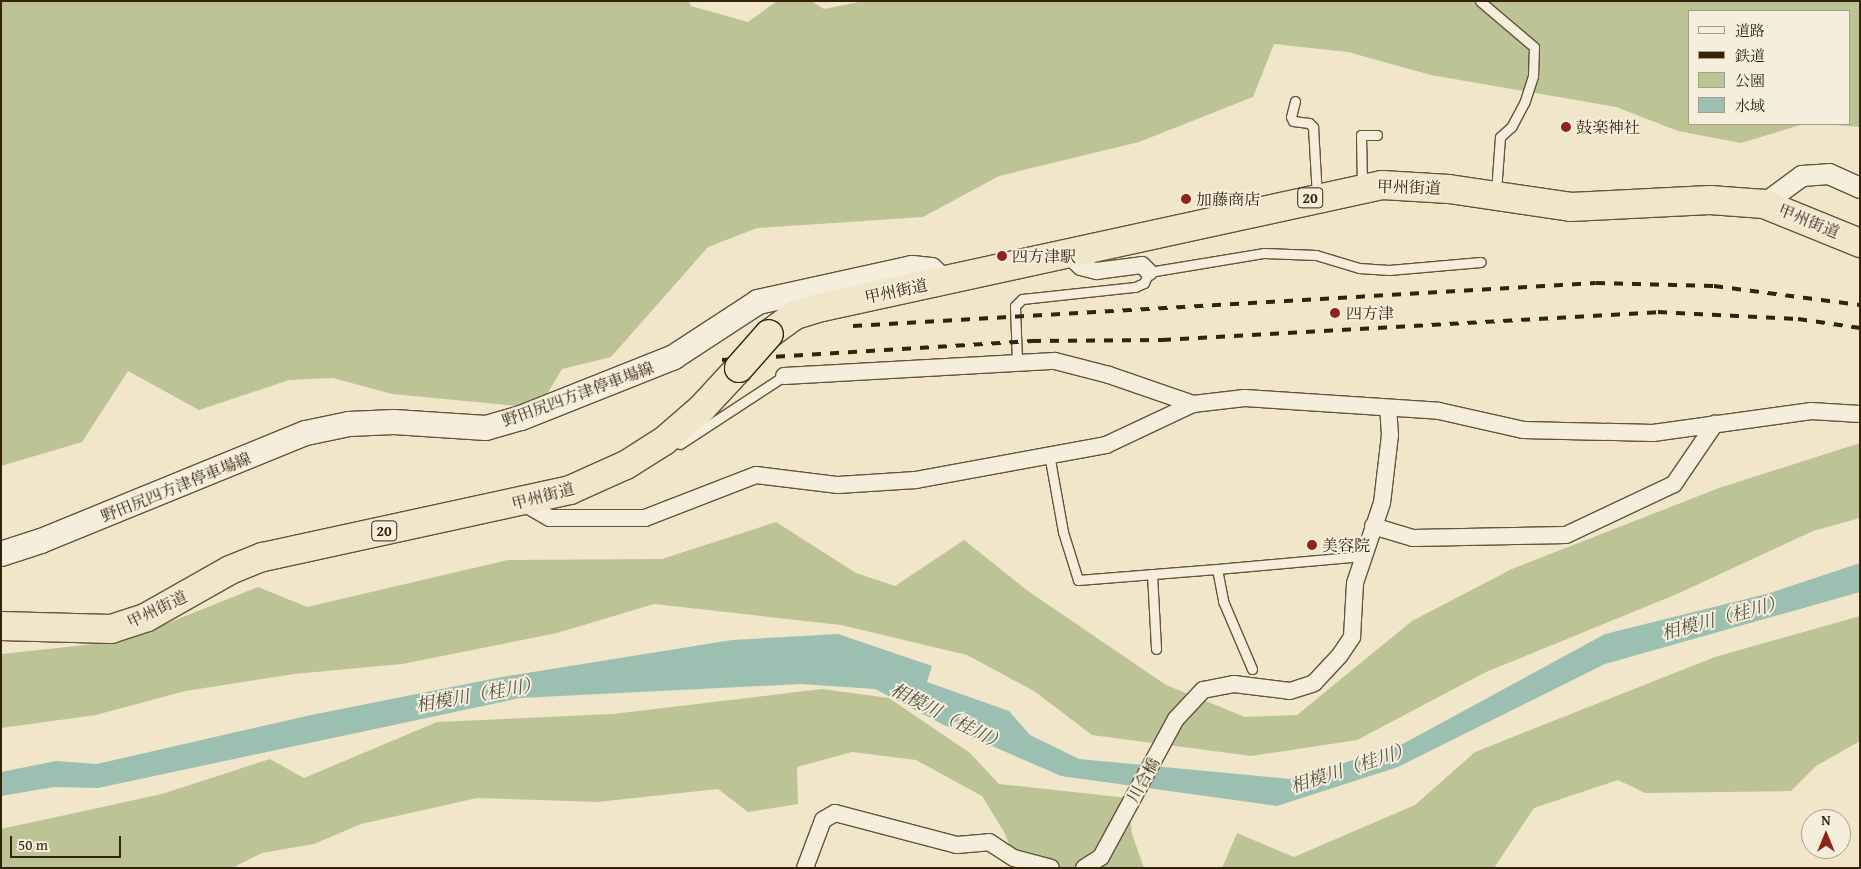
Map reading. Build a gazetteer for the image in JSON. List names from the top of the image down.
{
  "streets": {
    "highway": ["甲州街道", "20"],
    "main road": ["野田尻四方津停車場線"],
    "street": ["川合橋"]
  },
  "crossings": [
    ["甲州街道", "野田尻四方津停車場線"]
  ],
  "water": ["相模川（桂川）"],
  "places": [
    "鼓楽神社",
    "加藤商店",
    "四方津駅",
    "四方津",
    "美容院"
  ],
  "legend": [
    "道路",
    "鉄道",
    "公園",
    "水域"
  ],
  "scale_bar": "50 m",
  "north": "top"
}
